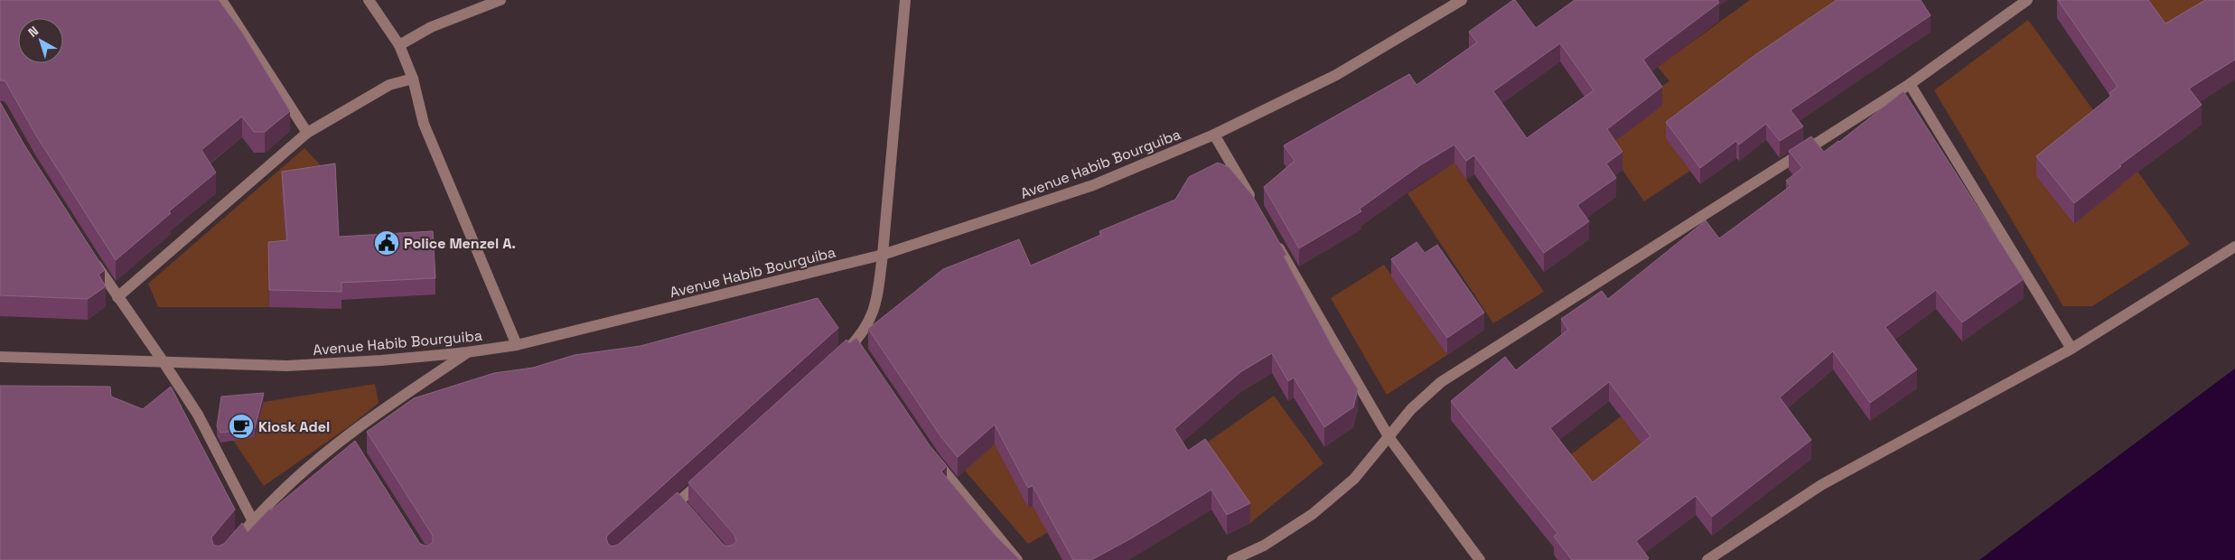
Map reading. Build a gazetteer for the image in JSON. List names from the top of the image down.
{
  "streets": {
    "street": ["Avenue Habib Bourguiba"]
  },
  "places": {
    "public building": ["Police Menzel A."],
    "cafe": ["Kiosk Adel"]
  },
  "north": "top left"
}
